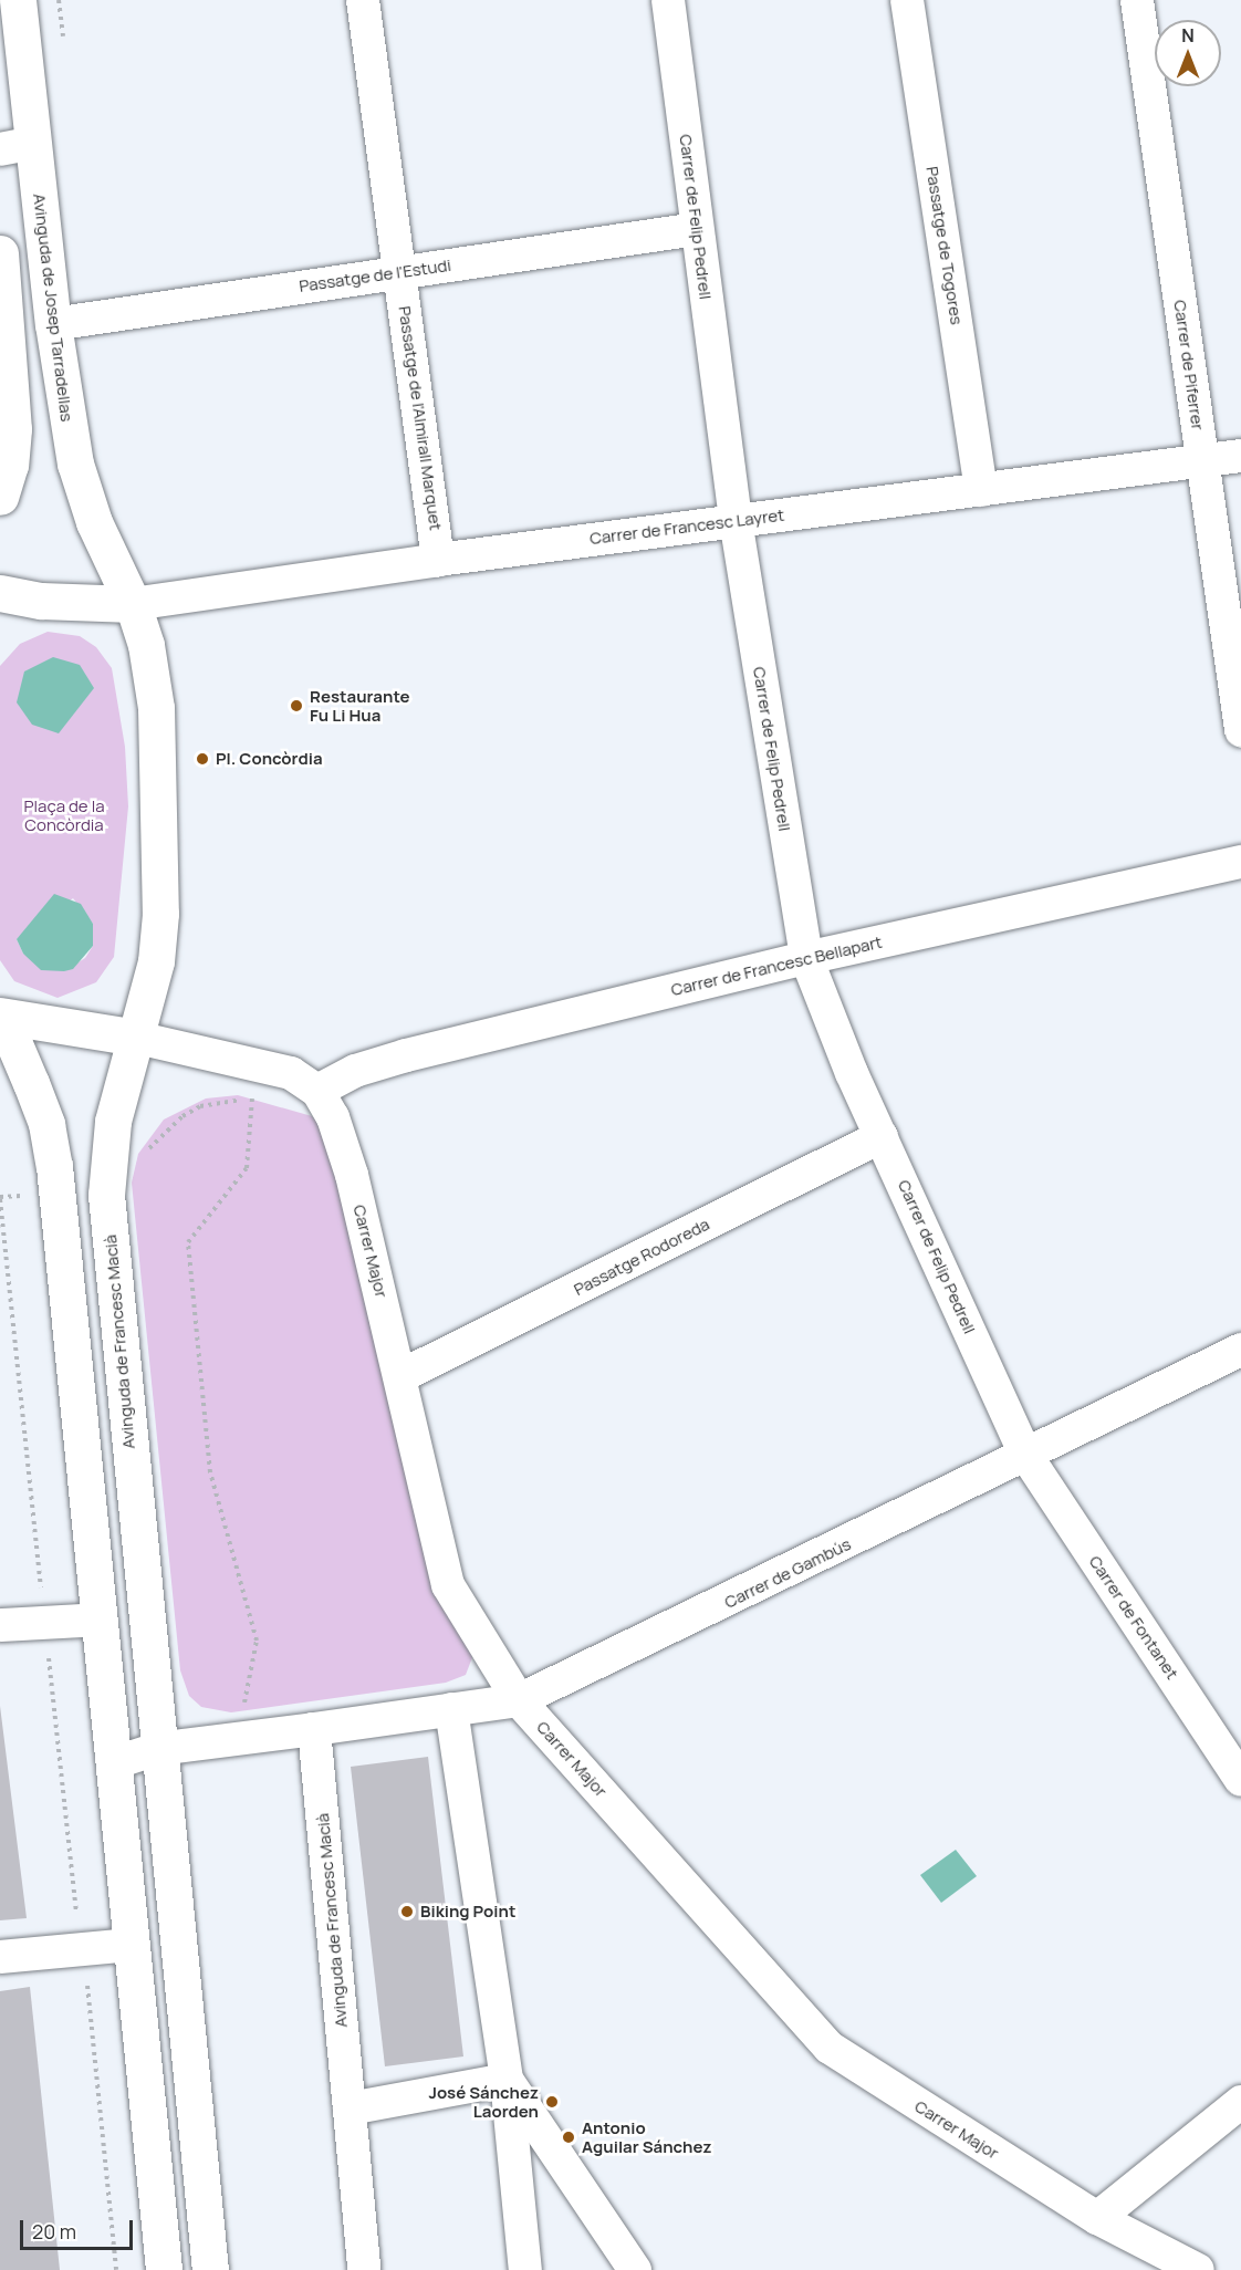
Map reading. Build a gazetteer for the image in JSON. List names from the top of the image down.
{
  "streets": {
    "main road": ["Avinguda de Josep Tarradellas", "Avinguda de Francesc Macià"],
    "street": [
      "Carrer de Felip Pedrell",
      "Passatge de Togores",
      "Passatge de l'Estudi",
      "Carrer de Piferrer",
      "Passatge de l'Almirall Marquet",
      "Carrer de Francesc Layret",
      "Carrer de Francesc Bellapart",
      "Carrer Major",
      "Passatge Rodoreda",
      "Carrer de Gambús",
      "Carrer de Fontanet"
    ]
  },
  "crossings": [
    ["Carrer de Felip Pedrell", "Passatge de l'Estudi"],
    ["Carrer de Felip Pedrell", "Carrer de Francesc Layret"],
    ["Carrer de Felip Pedrell", "Carrer de Francesc Bellapart"],
    ["Carrer de Felip Pedrell", "Passatge Rodoreda"],
    ["Carrer de Felip Pedrell", "Carrer de Gambús"],
    ["Carrer de Felip Pedrell", "Carrer de Fontanet"],
    ["Passatge de Togores", "Carrer de Francesc Layret"],
    ["Passatge de l'Estudi", "Avinguda de Josep Tarradellas"],
    ["Passatge de l'Estudi", "Passatge de l'Almirall Marquet"],
    ["Avinguda de Josep Tarradellas", "Carrer de Francesc Layret"],
    ["Carrer de Piferrer", "Carrer de Francesc Layret"],
    ["Passatge de l'Almirall Marquet", "Carrer de Francesc Layret"],
    ["Carrer de Francesc Bellapart", "Carrer Major"],
    ["Carrer Major", "Passatge Rodoreda"],
    ["Carrer Major", "Avinguda de Francesc Macià"],
    ["Carrer Major", "Carrer de Gambús"],
    ["Avinguda de Francesc Macià", "Carrer de Gambús"],
    ["Carrer de Gambús", "Carrer de Fontanet"]
  ],
  "parks": ["Plaça de la Concòrdia"],
  "places": [
    "Restaurante Fu Li Hua",
    "Pl. Concòrdia",
    "Biking Point",
    "José Sánchez Laorden",
    "Antonio Aguilar Sánchez"
  ],
  "scale_bar": "20 m",
  "north": "top"
}
